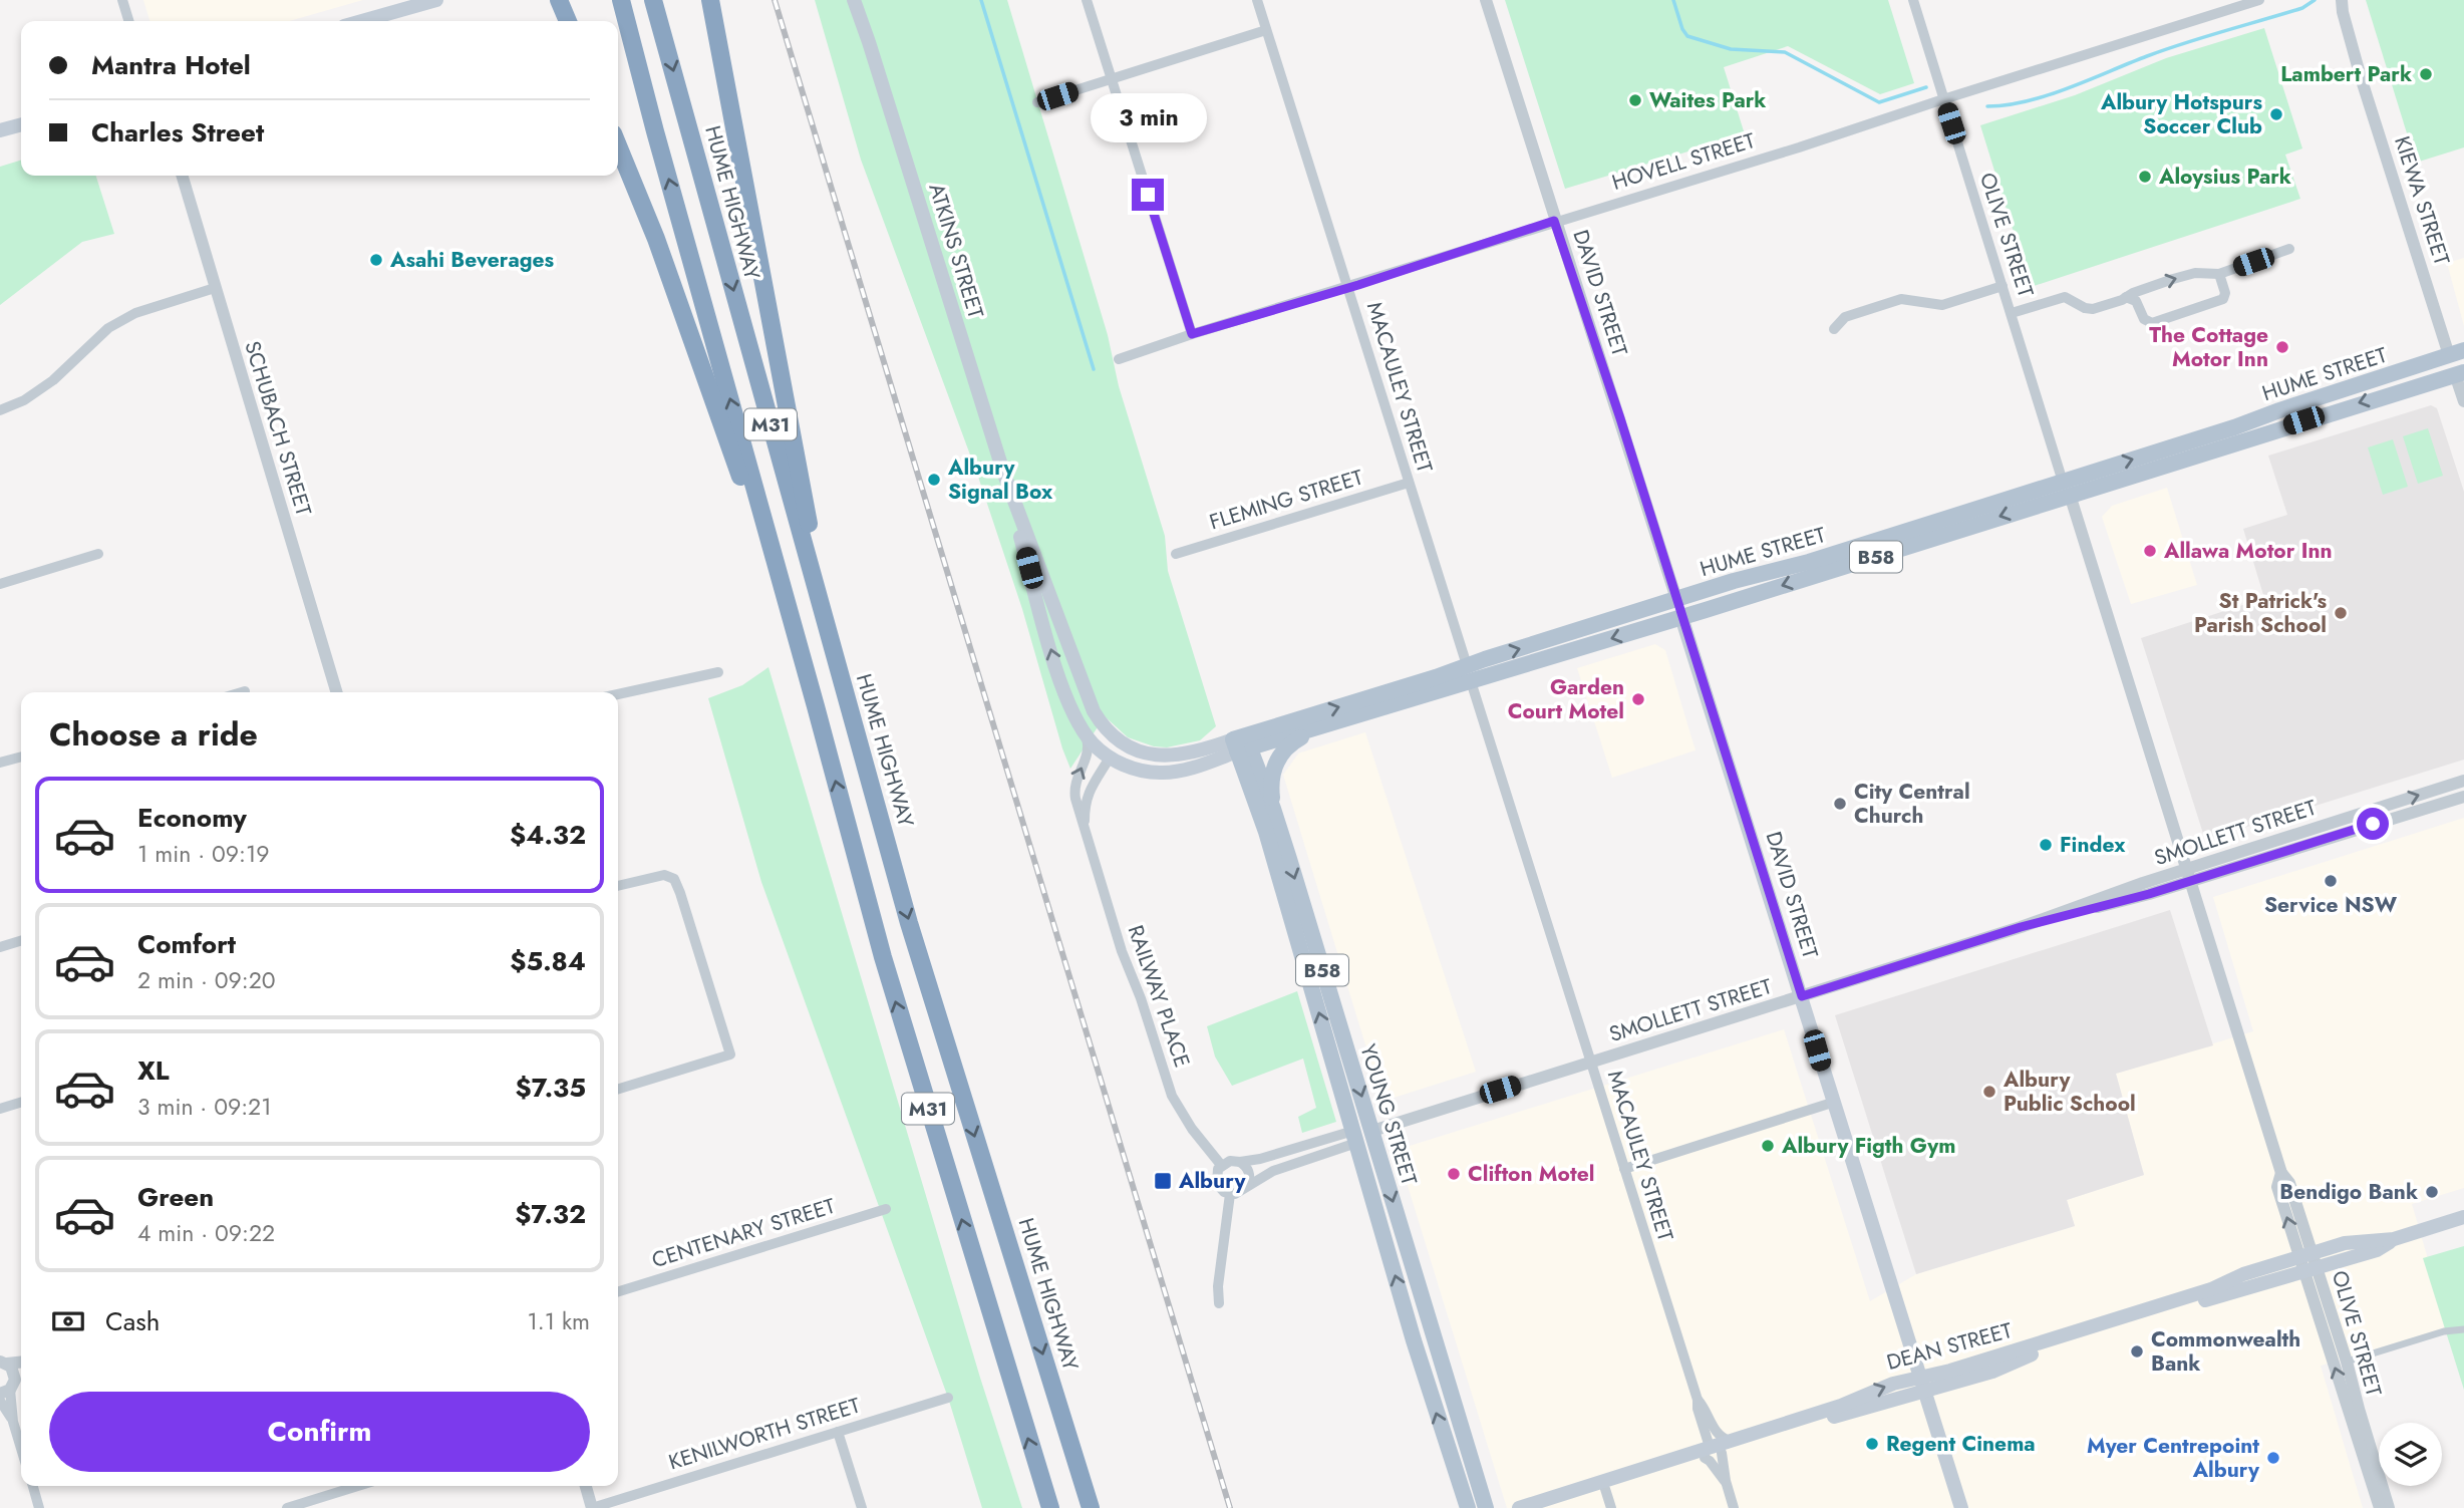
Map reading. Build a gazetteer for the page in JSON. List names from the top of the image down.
{
  "streets": {
    "highway": ["HUME HIGHWAY", "M31"],
    "main road": [
      "KIEWA STREET",
      "ATKINS STREET",
      "DAVID STREET",
      "HUME STREET",
      "B58",
      "YOUNG STREET",
      "DEAN STREET"
    ],
    "street": [
      "HOVELL STREET",
      "OLIVE STREET",
      "MACAULEY STREET",
      "SCHUBACH STREET",
      "FLEMING STREET",
      "SMOLLETT STREET",
      "RAILWAY PLACE",
      "CENTENARY STREET",
      "KENILWORTH STREET"
    ]
  },
  "crossings": [
    ["HOVELL STREET", "OLIVE STREET"],
    ["HOVELL STREET", "DAVID STREET"],
    ["HOVELL STREET", "MACAULEY STREET"],
    ["KIEWA STREET", "HUME STREET"],
    ["OLIVE STREET", "HUME STREET"],
    ["OLIVE STREET", "SMOLLETT STREET"],
    ["OLIVE STREET", "DEAN STREET"],
    ["ATKINS STREET", "HUME STREET"],
    ["ATKINS STREET", "RAILWAY PLACE"],
    ["ATKINS STREET", "YOUNG STREET"],
    ["DAVID STREET", "HUME STREET"],
    ["DAVID STREET", "SMOLLETT STREET"],
    ["DAVID STREET", "DEAN STREET"],
    ["HUME STREET", "MACAULEY STREET"],
    ["HUME STREET", "B58"],
    ["HUME STREET", "YOUNG STREET"],
    ["MACAULEY STREET", "FLEMING STREET"],
    ["MACAULEY STREET", "SMOLLETT STREET"],
    ["MACAULEY STREET", "DEAN STREET"],
    ["B58", "YOUNG STREET"],
    ["SMOLLETT STREET", "YOUNG STREET"]
  ],
  "places": {
    "other": [
      "Lambert Park",
      "Waites Park",
      "Albury Hotspurs Soccer Club",
      "Aloysius Park",
      "Asahi Beverages",
      "The Cottage Motor Inn",
      "Albury Signal Box",
      "Allawa Motor Inn",
      "St Patrick's Parish School",
      "Garden Court Motel",
      "City Central Church",
      "Findex",
      "Service NSW",
      "Albury Public School",
      "Albury Figth Gym",
      "Clifton Motel",
      "Bendigo Bank",
      "Commonwealth Bank",
      "Regent Cinema",
      "Myer Centrepoint Albury"
    ],
    "transit": ["Albury"]
  },
  "page": {
    "banner": ["Mantra Hotel", "Charles Street"],
    "bubble": "3 min",
    "heading": "Choose a ride",
    "list": [
      {
        "name": "Economy",
        "note": "1 min · 09:19",
        "value": "$4.32"
      },
      {
        "name": "Comfort",
        "note": "2 min · 09:20",
        "value": "$5.84"
      },
      {
        "name": "XL",
        "note": "3 min · 09:21",
        "value": "$7.35"
      },
      {
        "name": "Green",
        "note": "4 min · 09:22",
        "value": "$7.32"
      }
    ],
    "pay": ["Cash", "1.1 km"],
    "buttons": "Confirm"
  }
}
